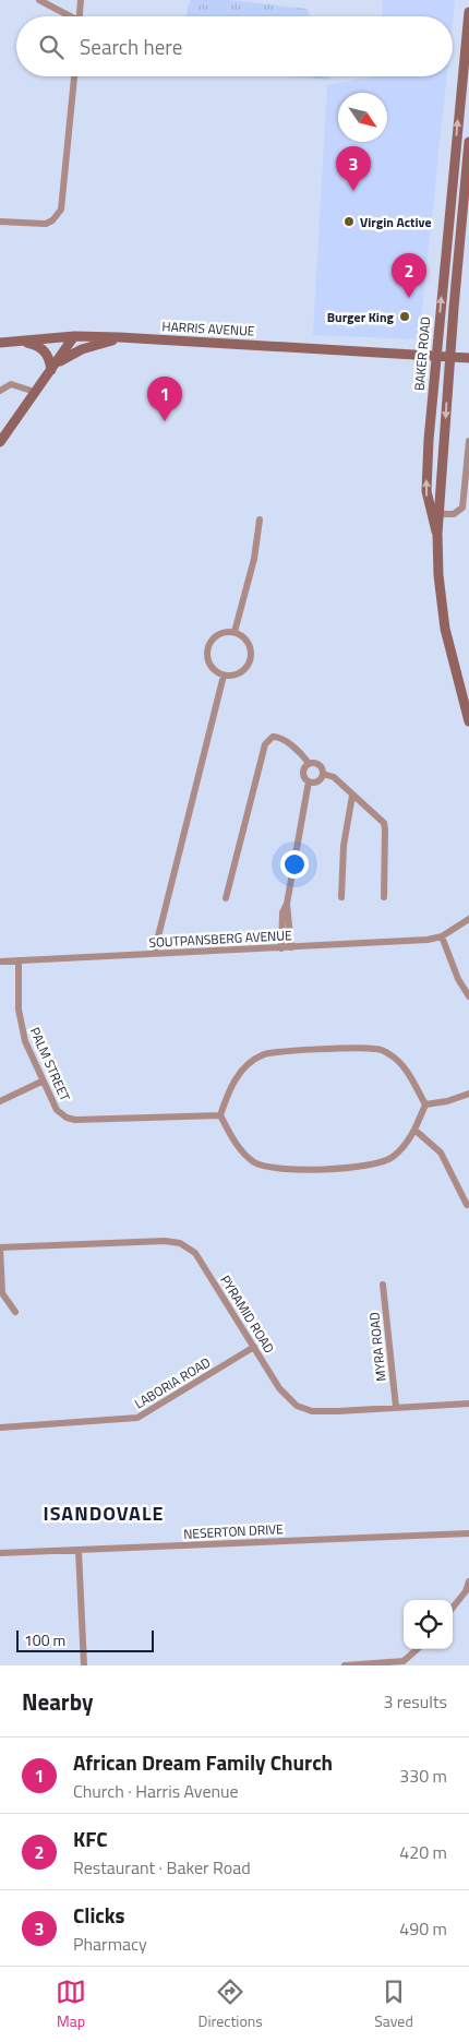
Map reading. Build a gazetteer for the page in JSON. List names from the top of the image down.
{
  "streets": {
    "main road": ["HARRIS AVENUE", "BAKER ROAD"],
    "street": [
      "SOUTPANSBERG AVENUE",
      "PALM STREET",
      "PYRAMID ROAD",
      "MYRA ROAD",
      "LABORIA ROAD",
      "NESERTON DRIVE"
    ]
  },
  "crossings": [
    ["HARRIS AVENUE", "BAKER ROAD"],
    ["SOUTPANSBERG AVENUE", "PALM STREET"],
    ["PYRAMID ROAD", "MYRA ROAD"],
    ["PYRAMID ROAD", "LABORIA ROAD"]
  ],
  "districts": ["ISANDOVALE"],
  "places": ["Virgin Active", "Burger King"],
  "scale_bar": "100 m",
  "north": "bottom right",
  "page": {
    "search": "Search here",
    "pins": ["3", "2", "1"],
    "scale": "100 m",
    "heading": ["Nearby", "3 results"],
    "list": [
      {
        "mark": "1",
        "name": "African Dream Family Church",
        "note": "Church · Harris Avenue",
        "value": "330 m"
      },
      {
        "mark": "2",
        "name": "KFC",
        "note": "Restaurant · Baker Road",
        "value": "420 m"
      },
      {
        "mark": "3",
        "name": "Clicks",
        "note": "Pharmacy",
        "value": "490 m"
      }
    ],
    "nav": ["Map", "Directions", "Saved"]
  }
}
